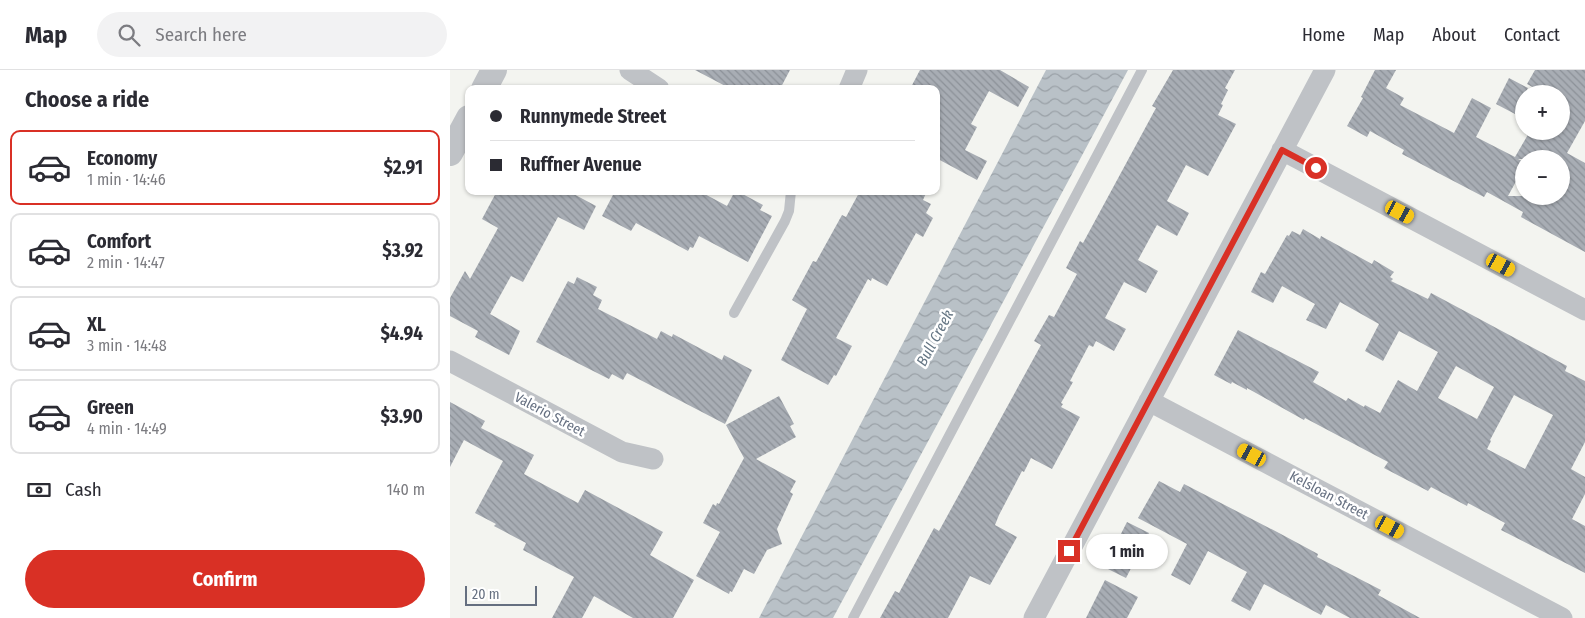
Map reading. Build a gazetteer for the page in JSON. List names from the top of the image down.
{
  "streets": {
    "street": ["Valerio Street", "Kelsloan Street"]
  },
  "water": ["Bull Creek"],
  "scale_bar": "20 m",
  "page": {
    "header": "Map",
    "search": "Search here",
    "nav": [
      "Home",
      "Map",
      "About",
      "Contact"
    ],
    "heading": "Choose a ride",
    "map_buttons": ["+", "−"],
    "banner": ["Runnymede Street", "Ruffner Avenue"],
    "list": [
      {
        "name": "Economy",
        "note": "1 min · 14:46",
        "value": "$2.91"
      },
      {
        "name": "Comfort",
        "note": "2 min · 14:47",
        "value": "$3.92"
      },
      {
        "name": "XL",
        "note": "3 min · 14:48",
        "value": "$4.94"
      },
      {
        "name": "Green",
        "note": "4 min · 14:49",
        "value": "$3.90"
      }
    ],
    "pay": ["Cash", "140 m"],
    "bubble": "1 min",
    "buttons": "Confirm",
    "scale": "20 m"
  }
}
